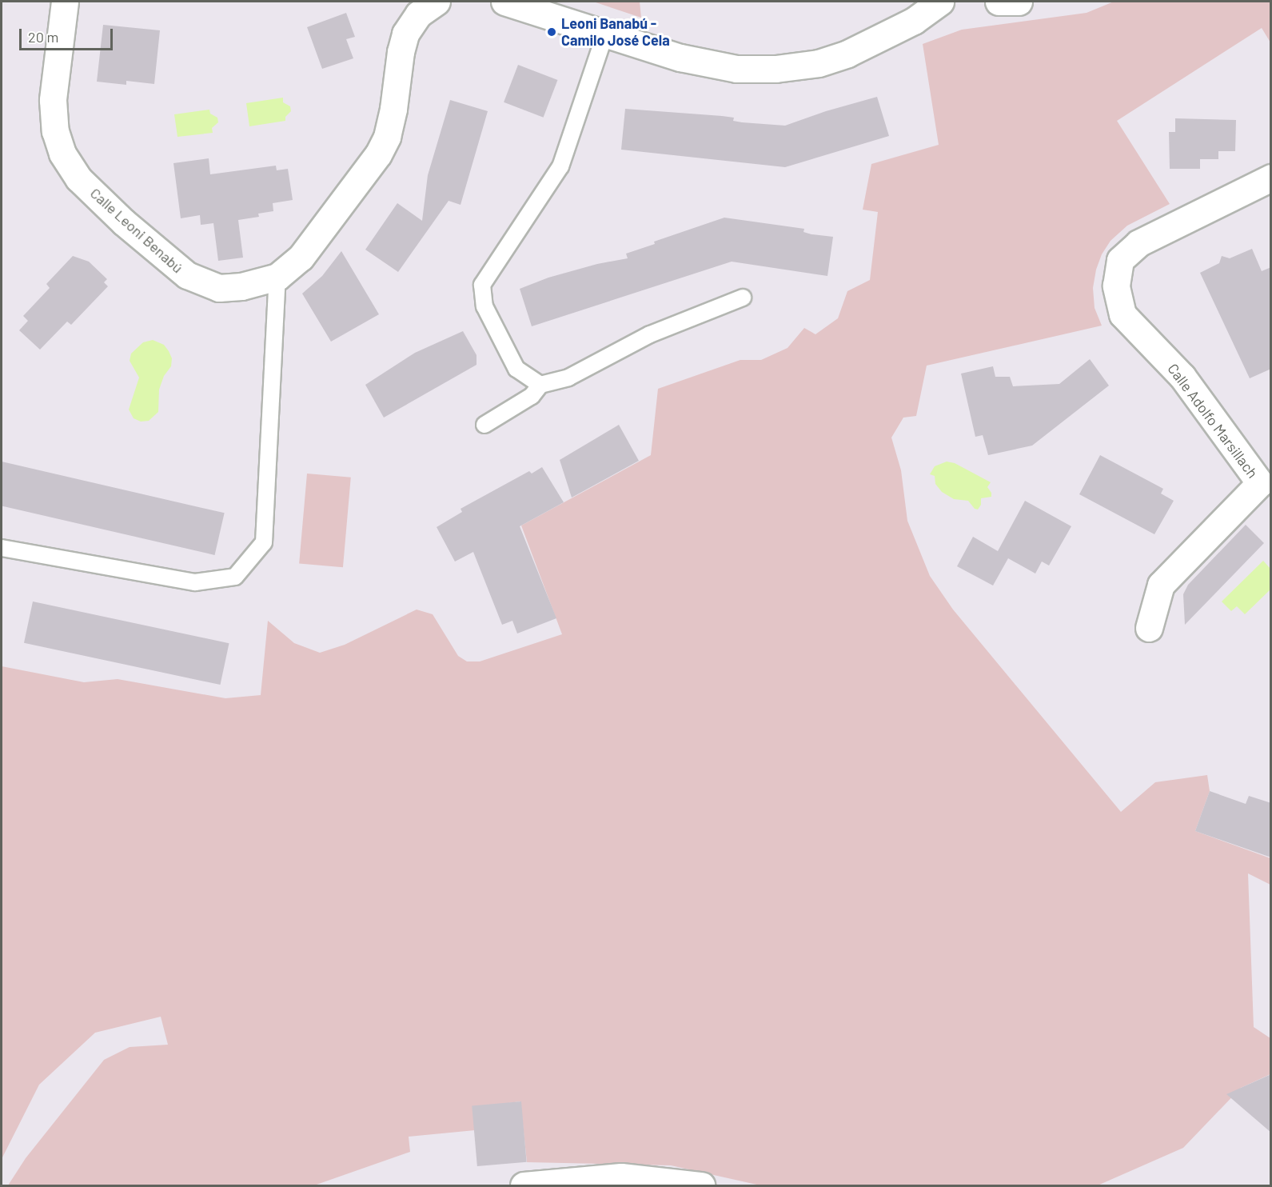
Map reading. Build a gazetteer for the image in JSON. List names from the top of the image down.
{
  "streets": {
    "street": ["Calle Leoni Benabú", "Calle Adolfo Marsillach"]
  },
  "places": ["Leoni Banabú - Camilo José Cela"],
  "scale_bar": "20 m"
}
